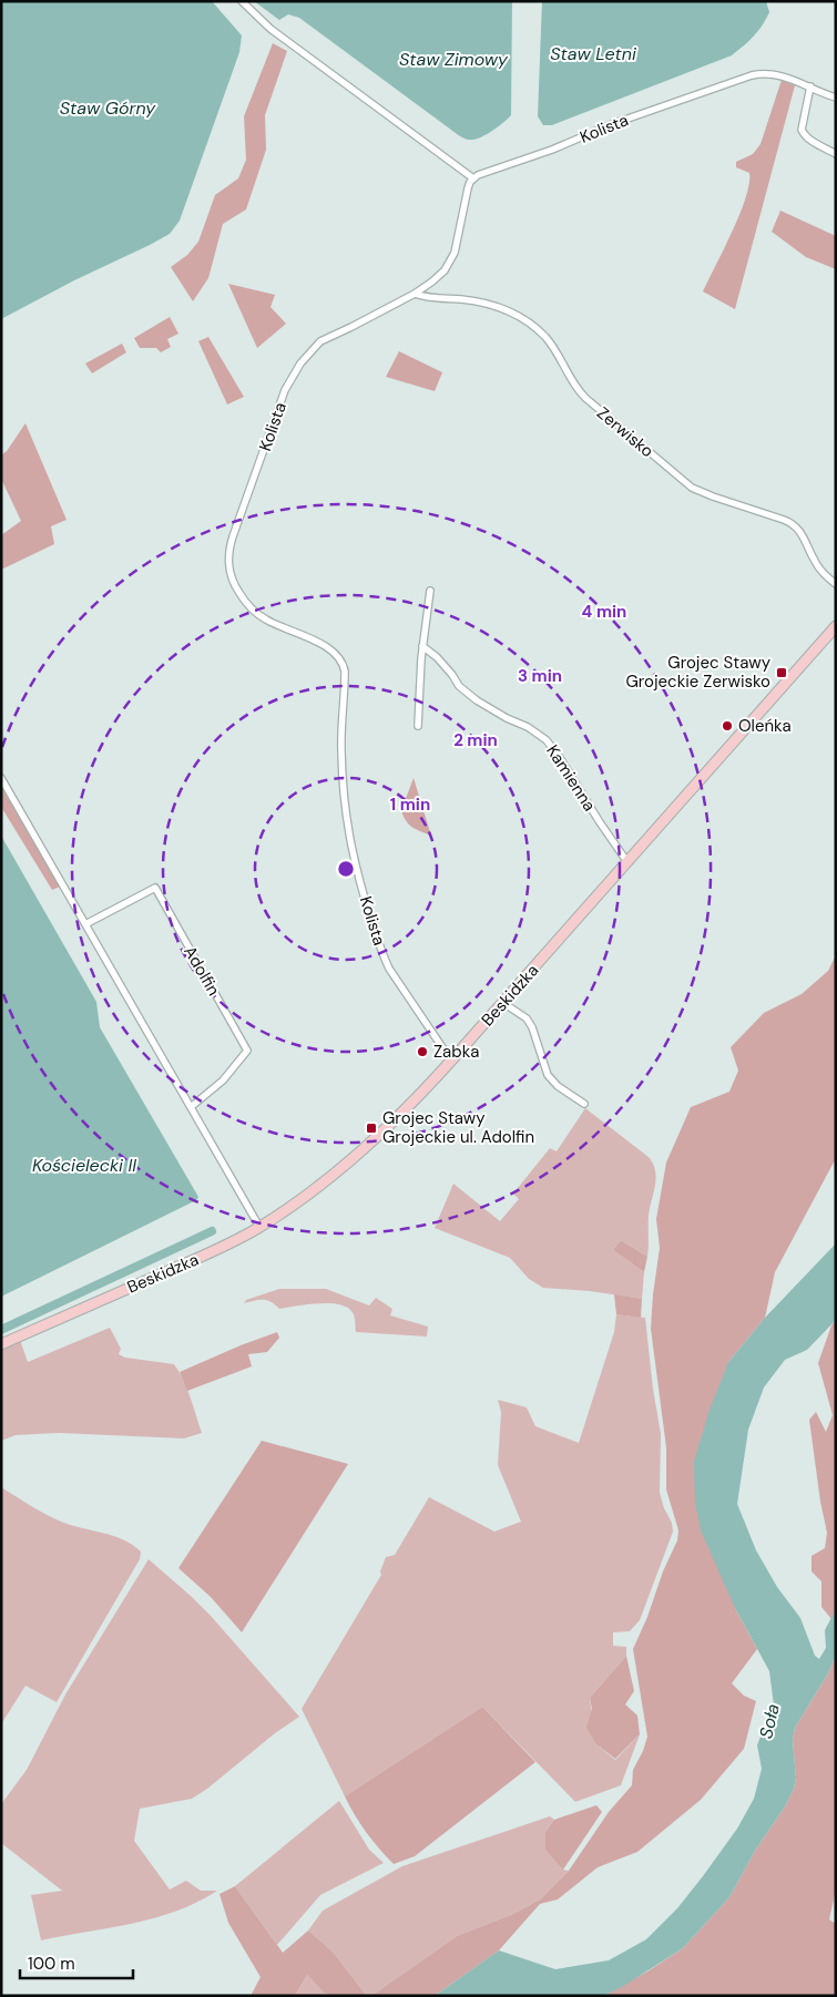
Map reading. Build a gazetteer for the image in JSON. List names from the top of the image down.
{
  "streets": {
    "main road": ["Beskidzka"],
    "street": [
      "Kolista",
      "Zerwisko",
      "Kamienna",
      "Adolfin"
    ]
  },
  "crossings": [
    ["Kolista", "Zerwisko"],
    ["Kolista", "Beskidzka"],
    ["Kamienna", "Beskidzka"]
  ],
  "water": [
    "Staw Letni",
    "Staw Zimowy",
    "Staw Górny",
    "Kościelecki II",
    "Soła"
  ],
  "places": {
    "transit": ["Grojec Stawy Grojeckie Zerwisko", "Grojec Stawy Grojeckie ul. Adolfin"],
    "other": ["Oleńka", "Zabka"]
  },
  "scale_bar": "100 m",
  "rings": [
    "4 min",
    "3 min",
    "2 min",
    "1 min"
  ]
}
